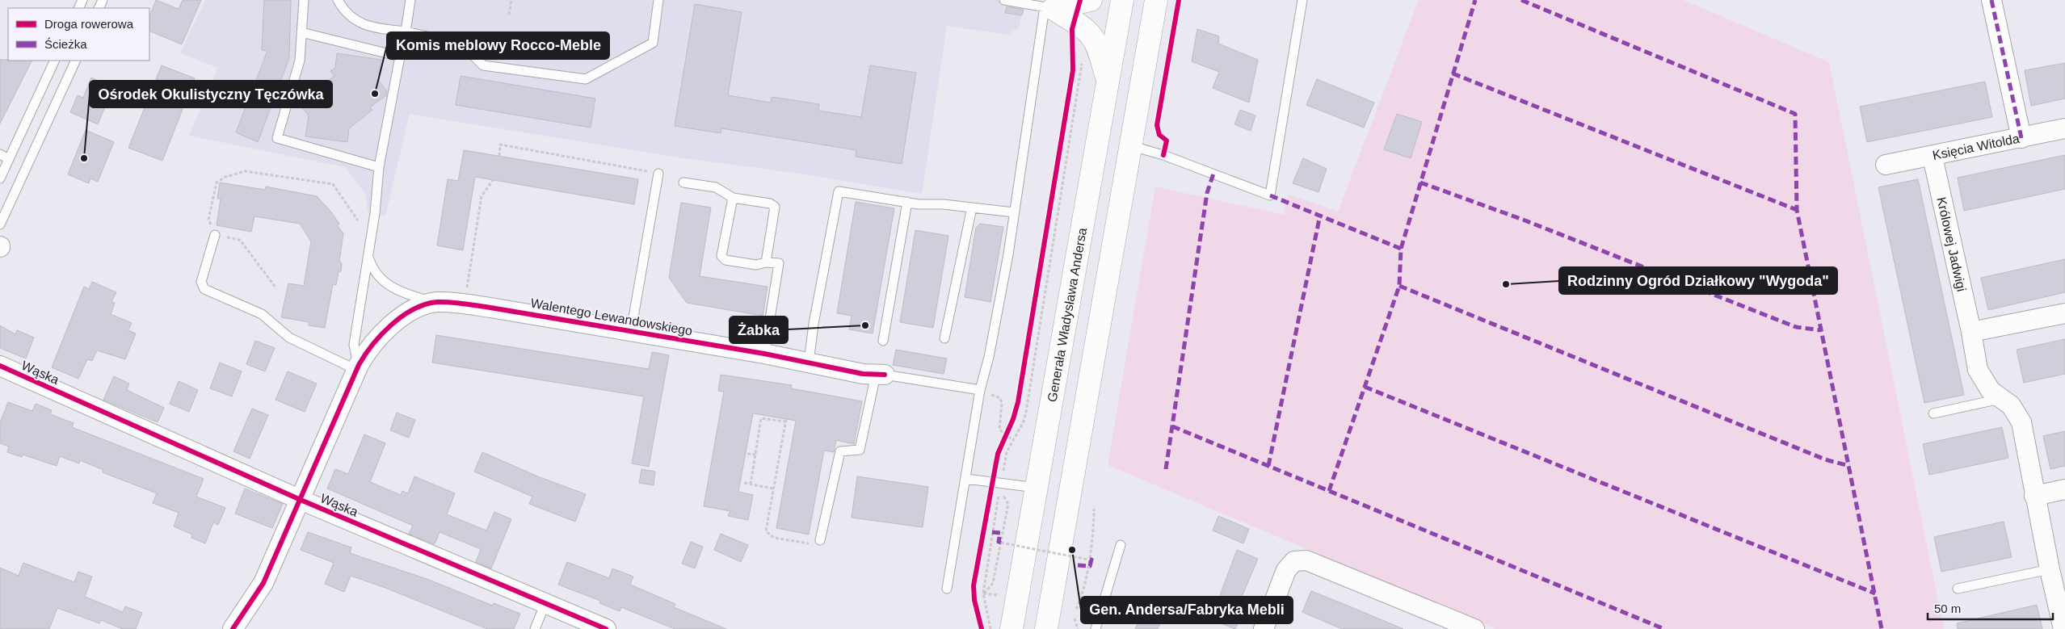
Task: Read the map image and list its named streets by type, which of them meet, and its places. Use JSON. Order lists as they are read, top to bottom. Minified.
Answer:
{"streets":{"highway":["Generała Władysława Andersa"],"street":["Księcia Witolda","Królowej Jadwigi","Walentego Lewandowskiego","Wąska"]},"crossings":[["Księcia Witolda","Królowej Jadwigi"],["Walentego Lewandowskiego","Wąska"]],"places":["Komis meblowy Rocco-Meble","Ośrodek Okulistyczny Tęczówka","Rodzinny Ogród Działkowy \"Wygoda\"","Żabka","Gen. Andersa/Fabryka Mebli"],"legend":["Droga rowerowa","Ścieżka"],"scale_bar":"50 m"}
